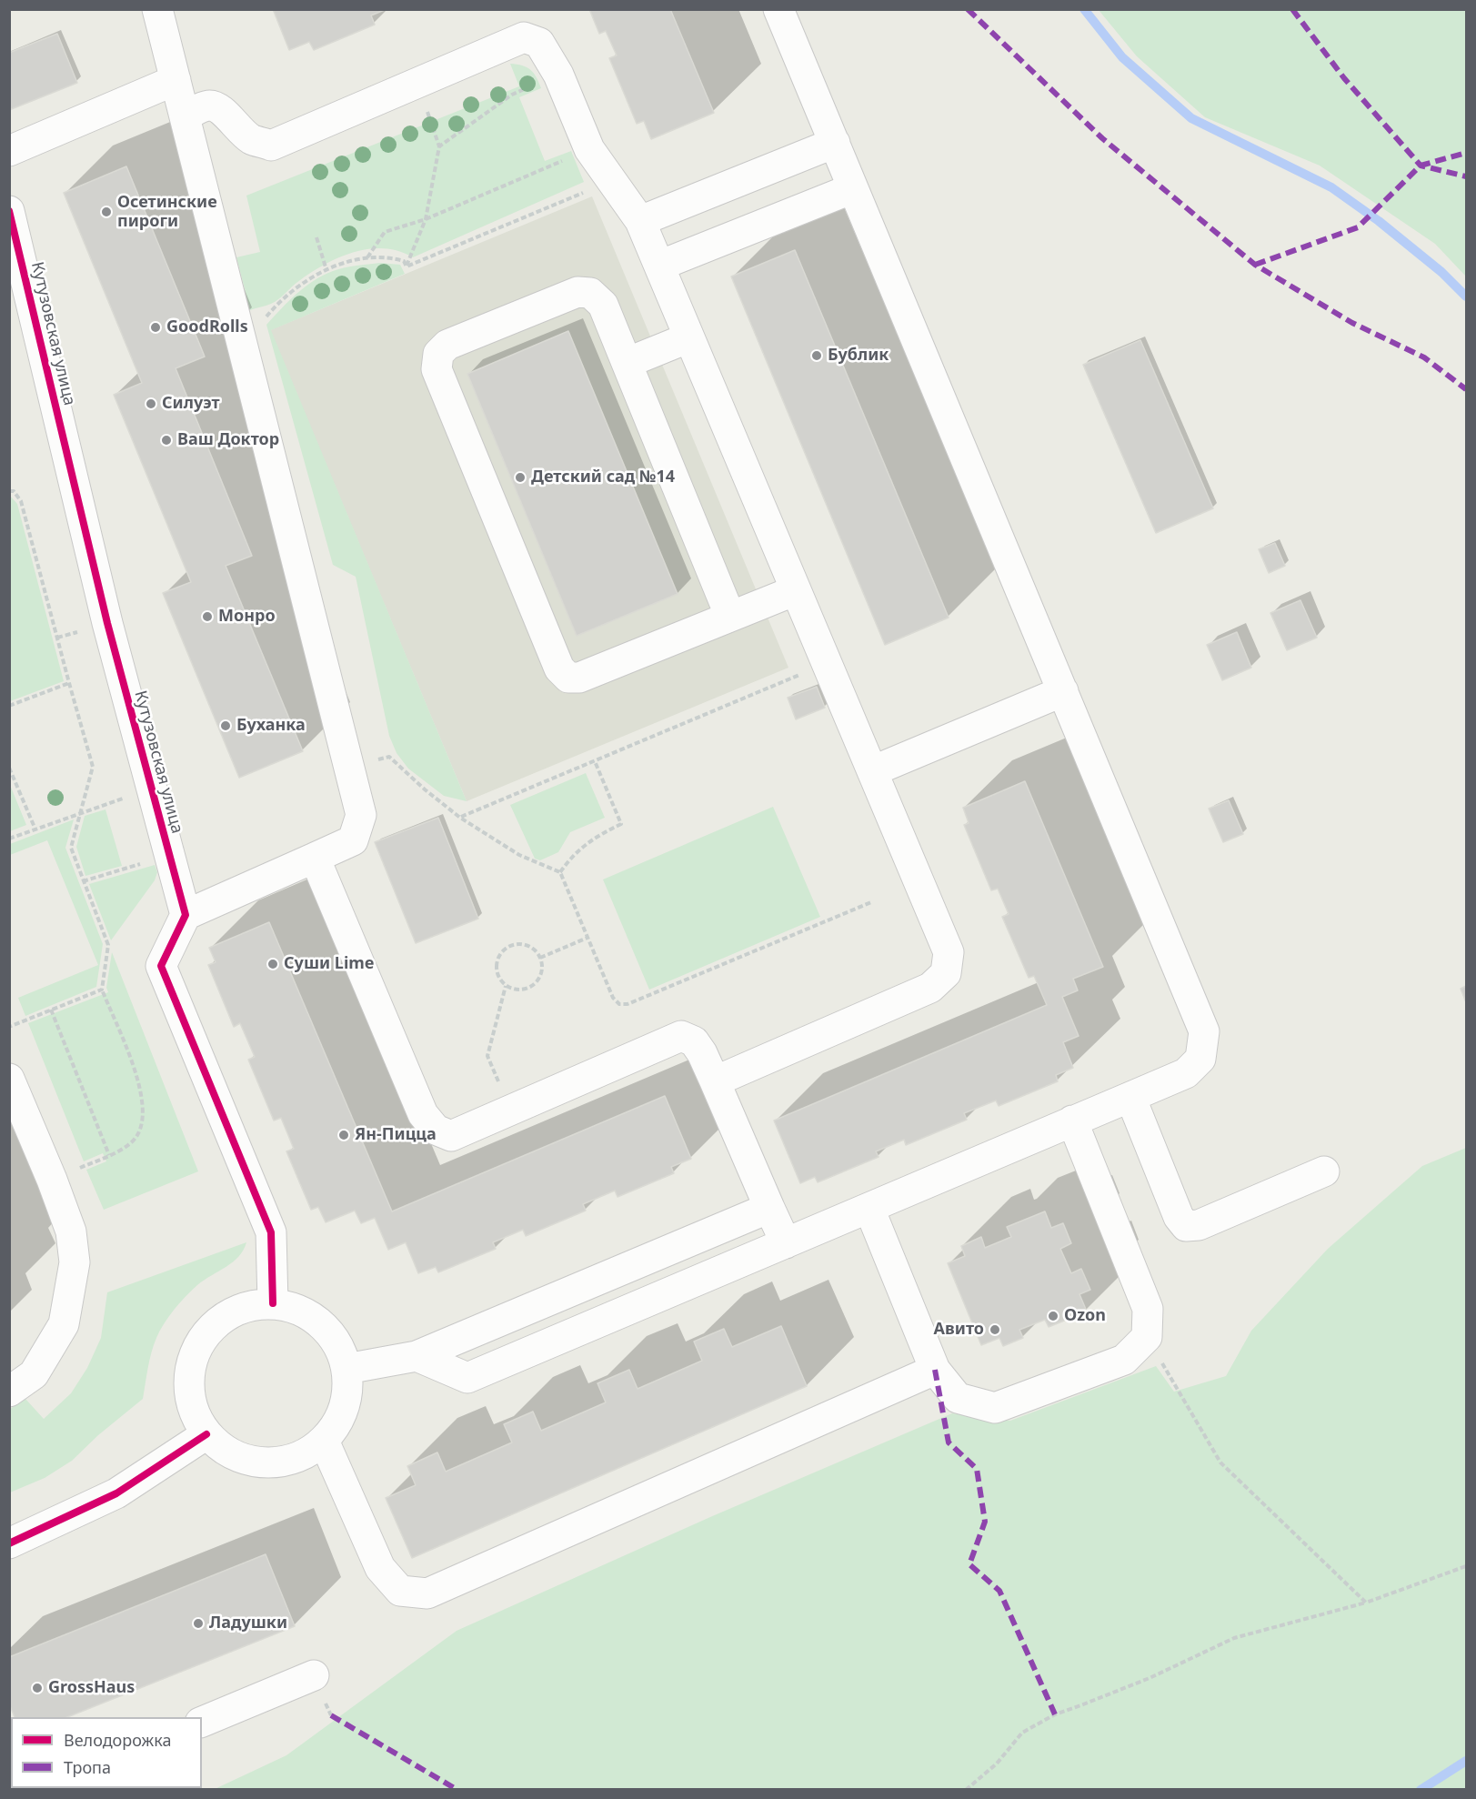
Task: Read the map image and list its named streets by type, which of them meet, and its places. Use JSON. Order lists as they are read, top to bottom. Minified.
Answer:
{"streets":{"street":["Кутузовская улица"]},"places":["Осетинские пироги","GoodRolls","Бублик","Силуэт","Ваш Доктор","Детский сад №14","Монро","Буханка","Суши Lime","Ян-Пицца","Ozon","Авито","Ладушки","GrossHaus"],"legend":["Велодорожка","Тропа"]}
